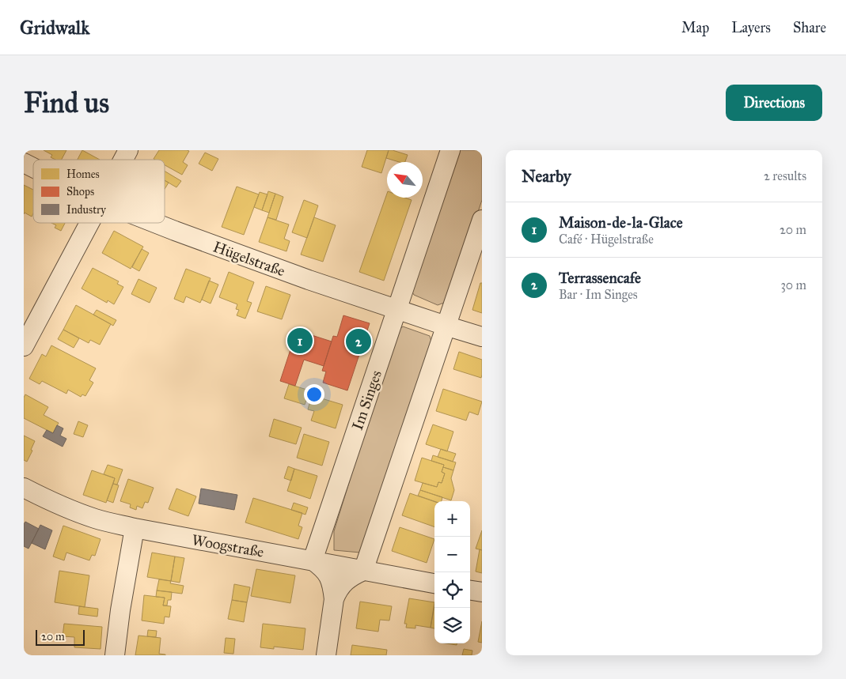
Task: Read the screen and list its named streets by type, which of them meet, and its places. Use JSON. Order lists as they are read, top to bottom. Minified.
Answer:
{"streets":{"street":["Hügelstraße","Im Singes","Woogstraße"]},"crossings":[["Hügelstraße","Im Singes"],["Im Singes","Woogstraße"]],"legend":["Homes","Shops","Industry"],"scale_bar":"20 m","north":"top left","page":{"header":"Gridwalk","nav":["Map","Layers","Share"],"buttons":"Directions","title":"Find us","heading":["Nearby","2 results"],"list":[{"mark":"1","name":"Maison-de-la-Glace","note":"Café · Hügelstraße","value":"20 m"},{"mark":"2","name":"Terrassencafe","note":"Bar · Im Singes","value":"30 m"}],"pins":["1","2"],"map_buttons":["+","−"],"scale":"20 m"}}
